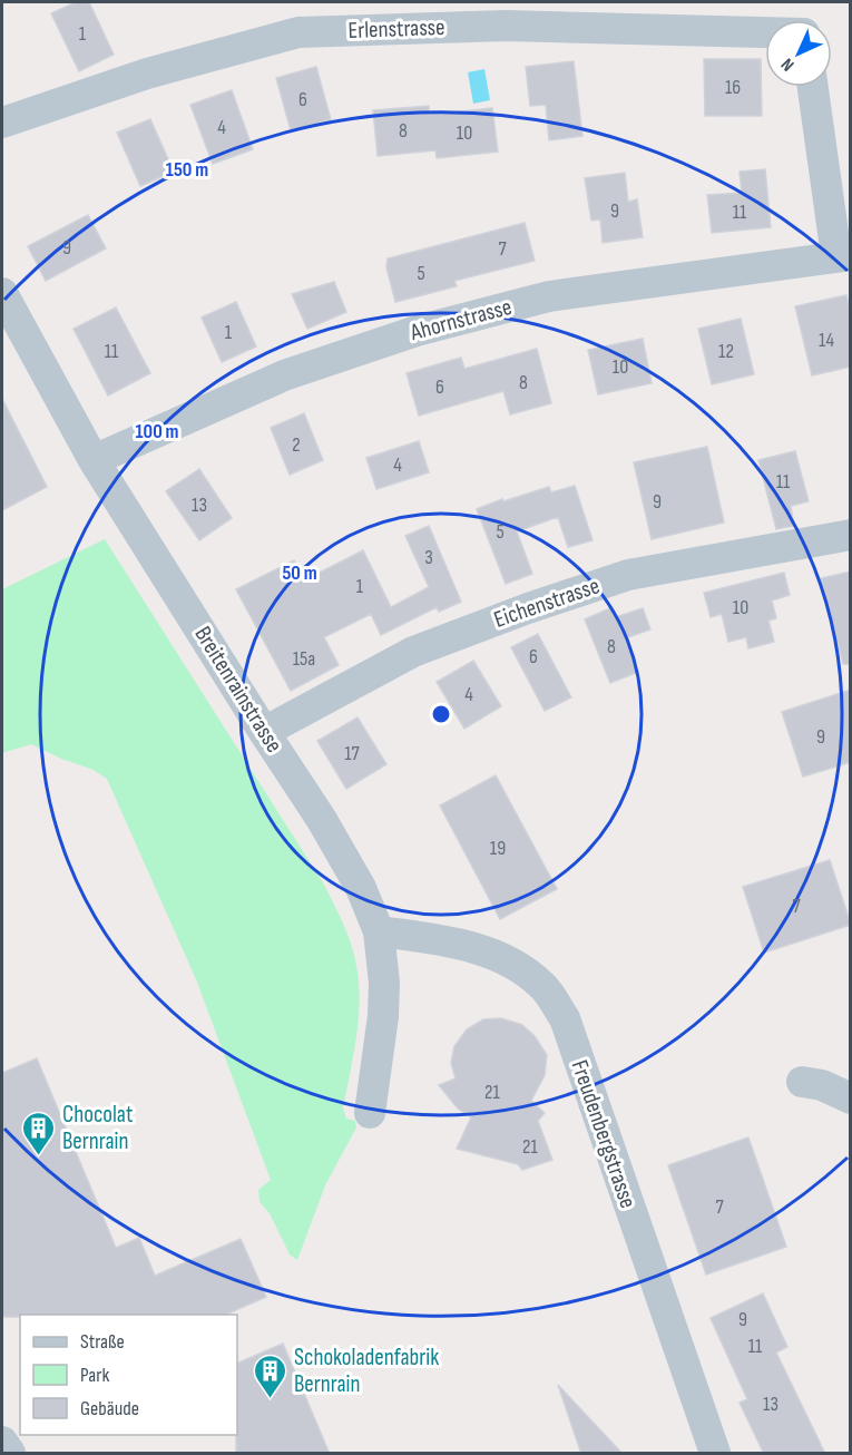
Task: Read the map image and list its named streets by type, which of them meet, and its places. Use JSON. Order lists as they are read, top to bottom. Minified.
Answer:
{"streets":{"street":["Erlenstrasse","Ahornstrasse","Eichenstrasse","Breitenrainstrasse","Freudenbergstrasse"]},"crossings":[["Ahornstrasse","Breitenrainstrasse"],["Eichenstrasse","Breitenrainstrasse"],["Breitenrainstrasse","Freudenbergstrasse"]],"places":{"building":["Chocolat Bernrain","Schokoladenfabrik Bernrain"]},"house_numbers":["1","16","6","4","8","10","9","11","9","7","5","1","14","11","12","10","8","6","2","4","11","9","13","5","3","1","10","8","6","15a","4","9","17","19","7","21","21","7","9","11","13"],"legend":["Straße","Park","Gebäude"],"north":"bottom left","rings":["150 m","100 m","50 m"]}
